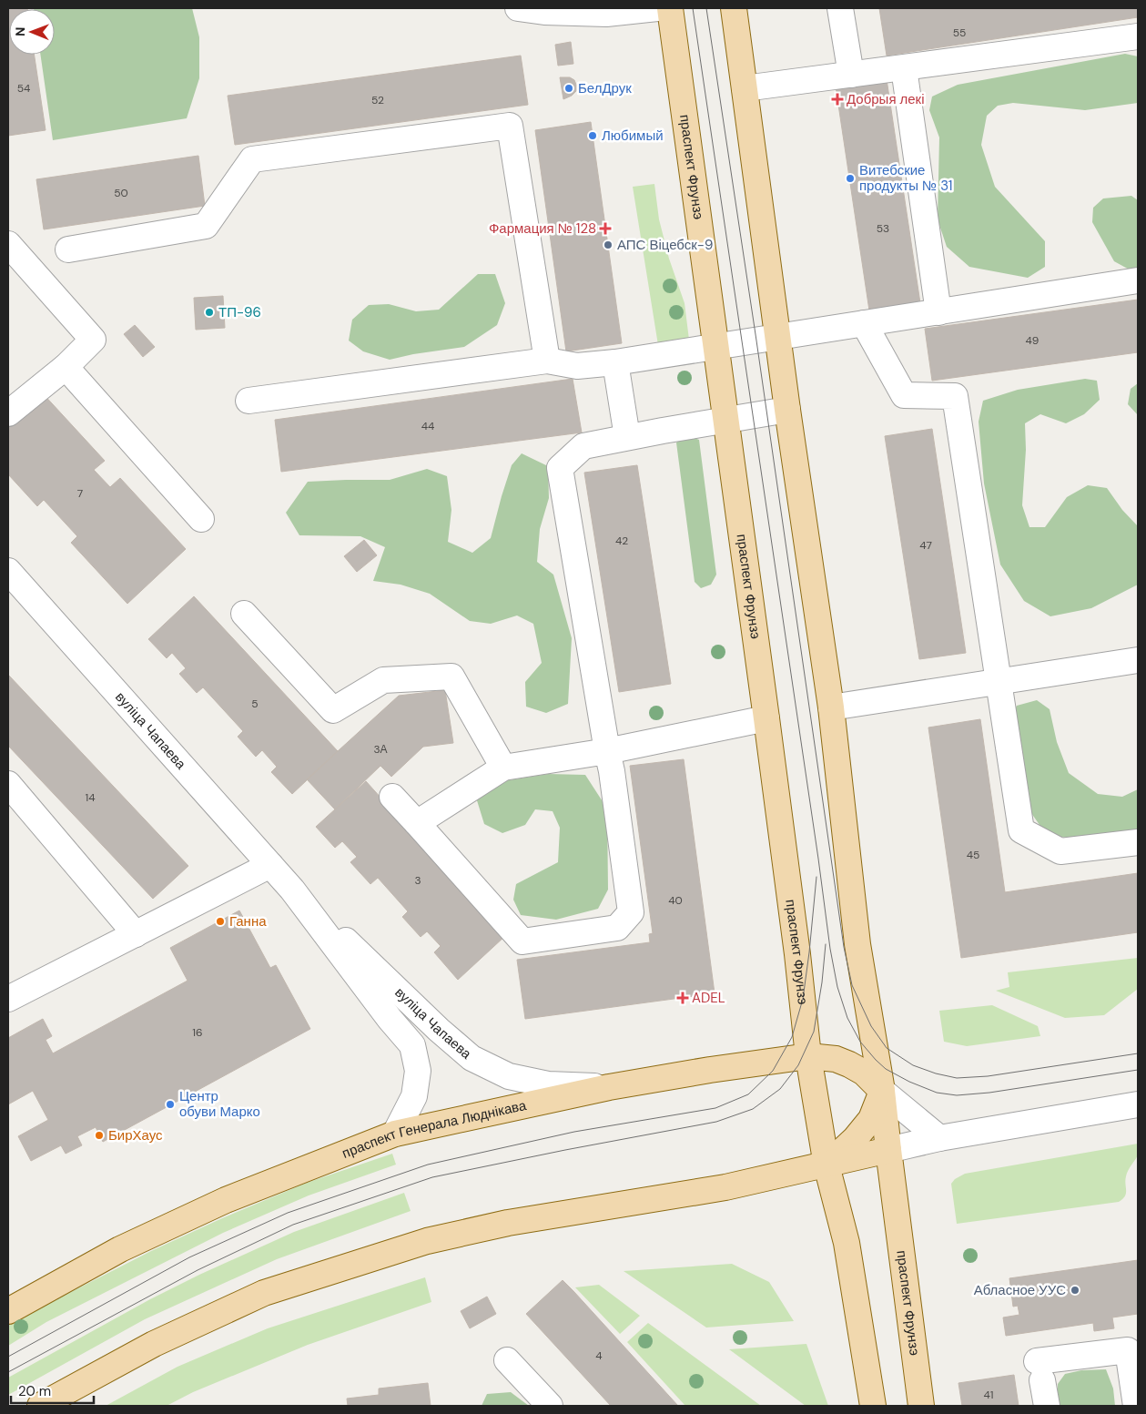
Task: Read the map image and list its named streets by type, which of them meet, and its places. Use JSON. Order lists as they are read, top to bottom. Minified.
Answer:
{"streets":{"main road":["праспект Фрунзэ","праспект Генерала Люднікава"],"street":["вуліца Чапаева"]},"crossings":[["праспект Фрунзэ","праспект Генерала Люднікава"],["вуліца Чапаева","праспект Генерала Люднікава"]],"places":{"other":["БелДрук","Любимый","Витебские продукты № 31","АПС Віцебск-9","ТП-96","Ганна","Центр обуви Марко","БирХаус","Абласное УУС"],"health":["Добрыя лекі","Фармация № 128","ADEL"]},"house_numbers":["55","54","52","50","53","49","44","7","42","47","5","3А","14","45","3","40","16","4","41"],"scale_bar":"20 m","north":"left"}
